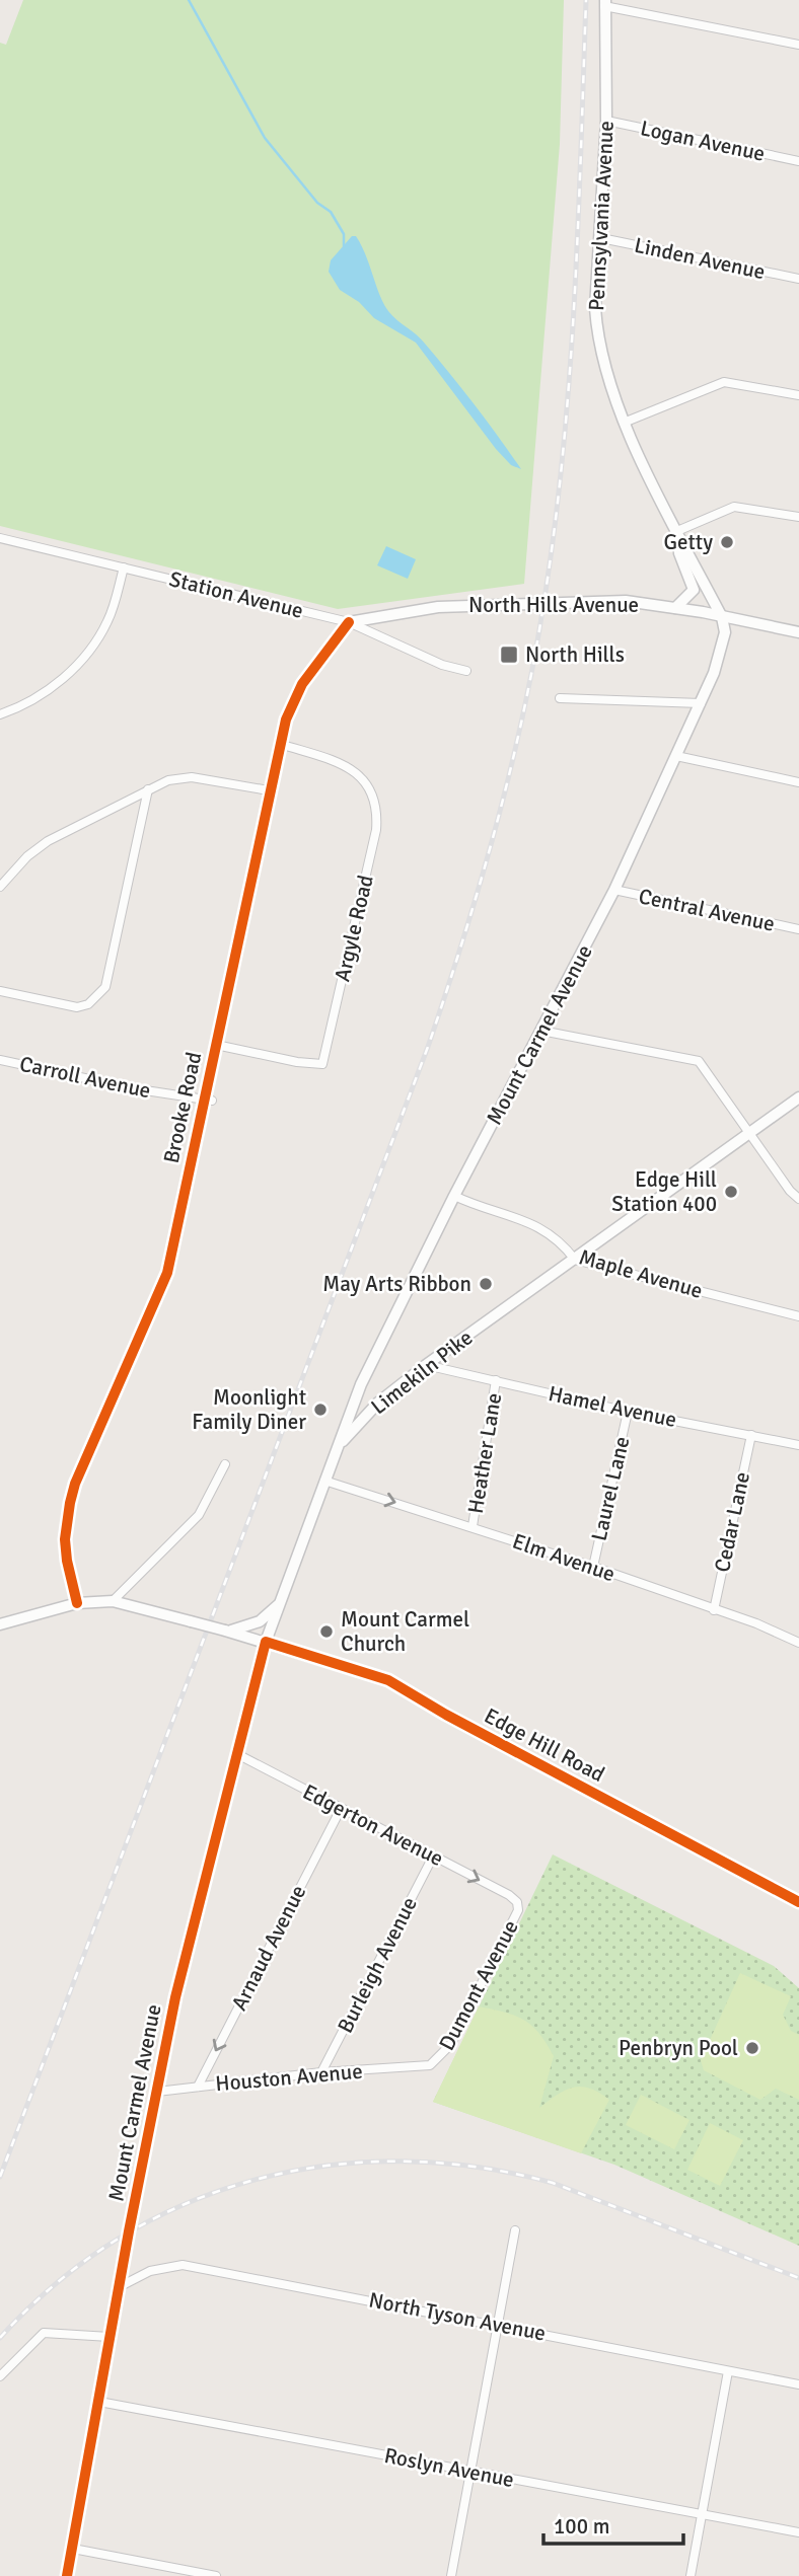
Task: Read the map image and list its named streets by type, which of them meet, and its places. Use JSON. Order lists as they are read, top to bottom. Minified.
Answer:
{"streets":{"main road":["Pennsylvania Avenue","North Hills Avenue","Mount Carmel Avenue","Limekiln Pike","Edge Hill Road"],"street":["Logan Avenue","Linden Avenue","Station Avenue","Central Avenue","Argyle Road","Carroll Avenue","Brooke Road","Maple Avenue","Hamel Avenue","Heather Lane","Laurel Lane","Cedar Lane","Elm Avenue","Edgerton Avenue","Arnaud Avenue","Burleigh Avenue","Dumont Avenue","Houston Avenue","North Tyson Avenue","Roslyn Avenue"]},"crossings":[["Logan Avenue","Pennsylvania Avenue"],["Pennsylvania Avenue","Linden Avenue"],["Pennsylvania Avenue","North Hills Avenue"],["Pennsylvania Avenue","Mount Carmel Avenue"],["Station Avenue","North Hills Avenue"],["Station Avenue","Brooke Road"],["North Hills Avenue","Mount Carmel Avenue"],["North Hills Avenue","Brooke Road"],["Central Avenue","Mount Carmel Avenue"],["Argyle Road","Brooke Road"],["Mount Carmel Avenue","Maple Avenue"],["Mount Carmel Avenue","Limekiln Pike"],["Mount Carmel Avenue","Edge Hill Road"],["Mount Carmel Avenue","Edgerton Avenue"],["Mount Carmel Avenue","Houston Avenue"],["Mount Carmel Avenue","North Tyson Avenue"],["Mount Carmel Avenue","Roslyn Avenue"],["Carroll Avenue","Brooke Road"],["Maple Avenue","Limekiln Pike"],["Limekiln Pike","Hamel Avenue"],["Limekiln Pike","Elm Avenue"],["Limekiln Pike","Edge Hill Road"],["Hamel Avenue","Heather Lane"],["Hamel Avenue","Laurel Lane"],["Hamel Avenue","Cedar Lane"],["Heather Lane","Elm Avenue"],["Laurel Lane","Elm Avenue"],["Cedar Lane","Elm Avenue"],["Edgerton Avenue","Arnaud Avenue"],["Edgerton Avenue","Burleigh Avenue"],["Edgerton Avenue","Dumont Avenue"],["Arnaud Avenue","Houston Avenue"],["Burleigh Avenue","Houston Avenue"],["Dumont Avenue","Houston Avenue"]],"one_way":["Arnaud Avenue"],"places":{"other":["Getty","Edge Hill Station 400","May Arts Ribbon","Moonlight Family Diner","Mount Carmel Church","Penbryn Pool"],"transit":["North Hills"]},"scale_bar":"100 m"}
